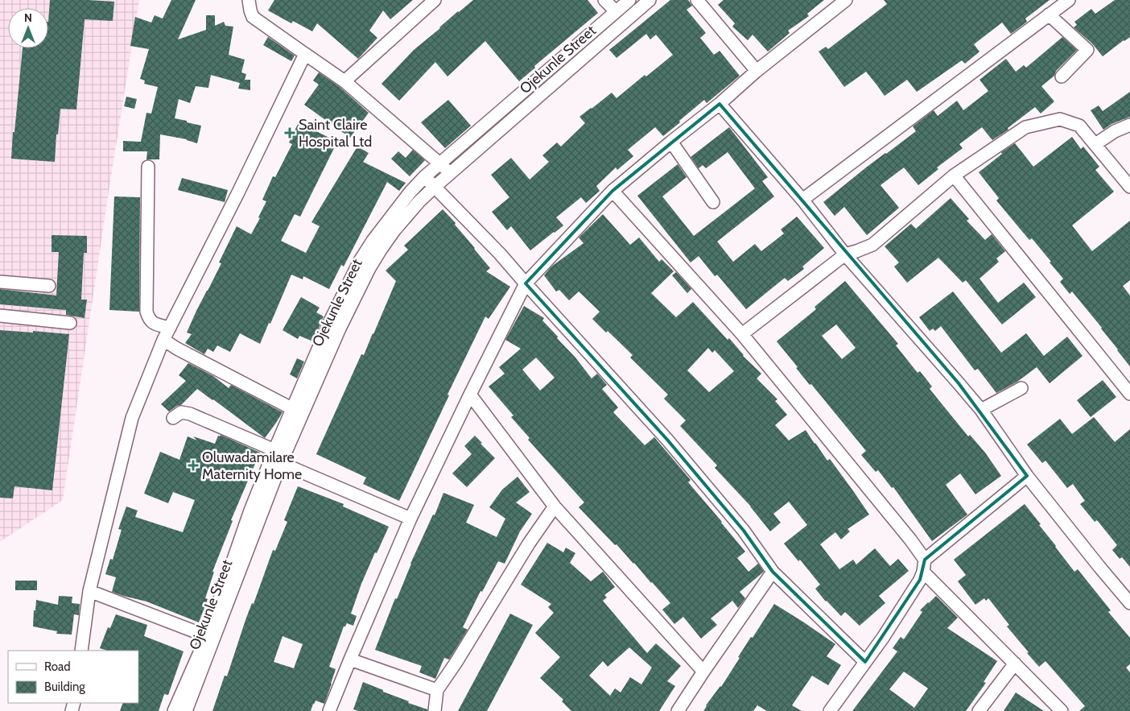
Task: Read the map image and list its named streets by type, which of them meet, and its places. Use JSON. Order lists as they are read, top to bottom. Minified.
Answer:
{"streets":{"street":["Ojekunle Street"]},"places":{"health":["Saint Claire Hospital Ltd","Oluwadamilare Maternity Home"]},"legend":["Road","Building"],"north":"top"}
